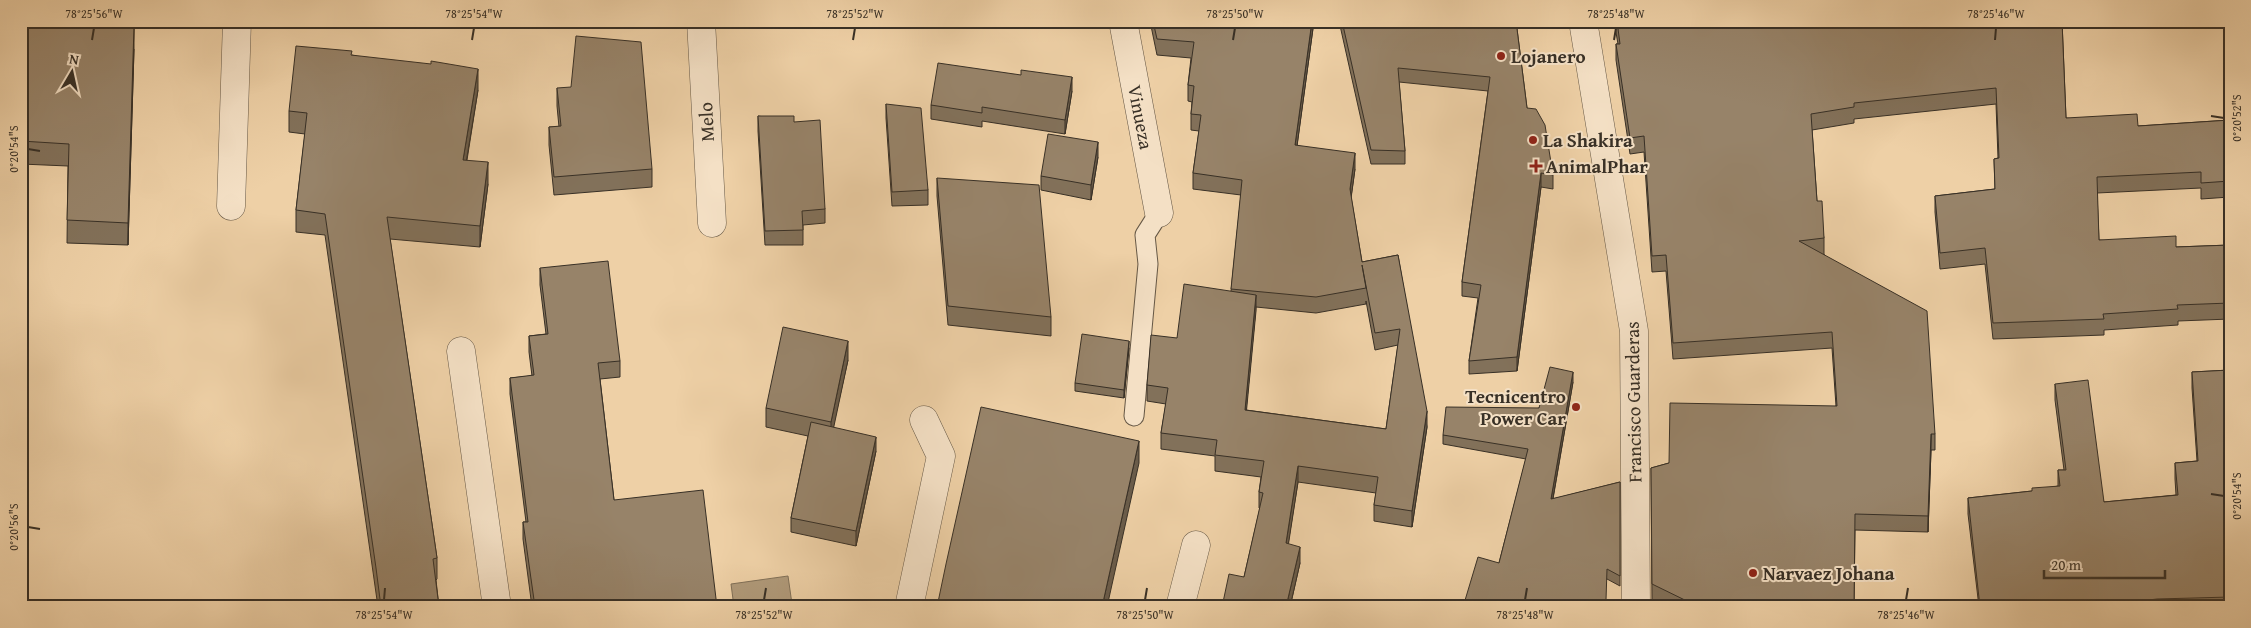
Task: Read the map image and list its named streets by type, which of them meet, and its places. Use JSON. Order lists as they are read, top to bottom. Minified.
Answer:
{"streets":{"street":["Vinueza","Melo","Francisco Guarderas"]},"places":{"other":["Lojanero","La Shakira","Tecnicentro Power Car","Narvaez Johana"],"health":["AnimalPhar"]},"scale_bar":"20 m","north":"top","coordinates":["78°25'56\"W","78°25'54\"W","78°25'52\"W","78°25'50\"W","78°25'48\"W","78°25'46\"W","0°20'52\"S","0°20'54\"S","0°20'56\"S"]}
